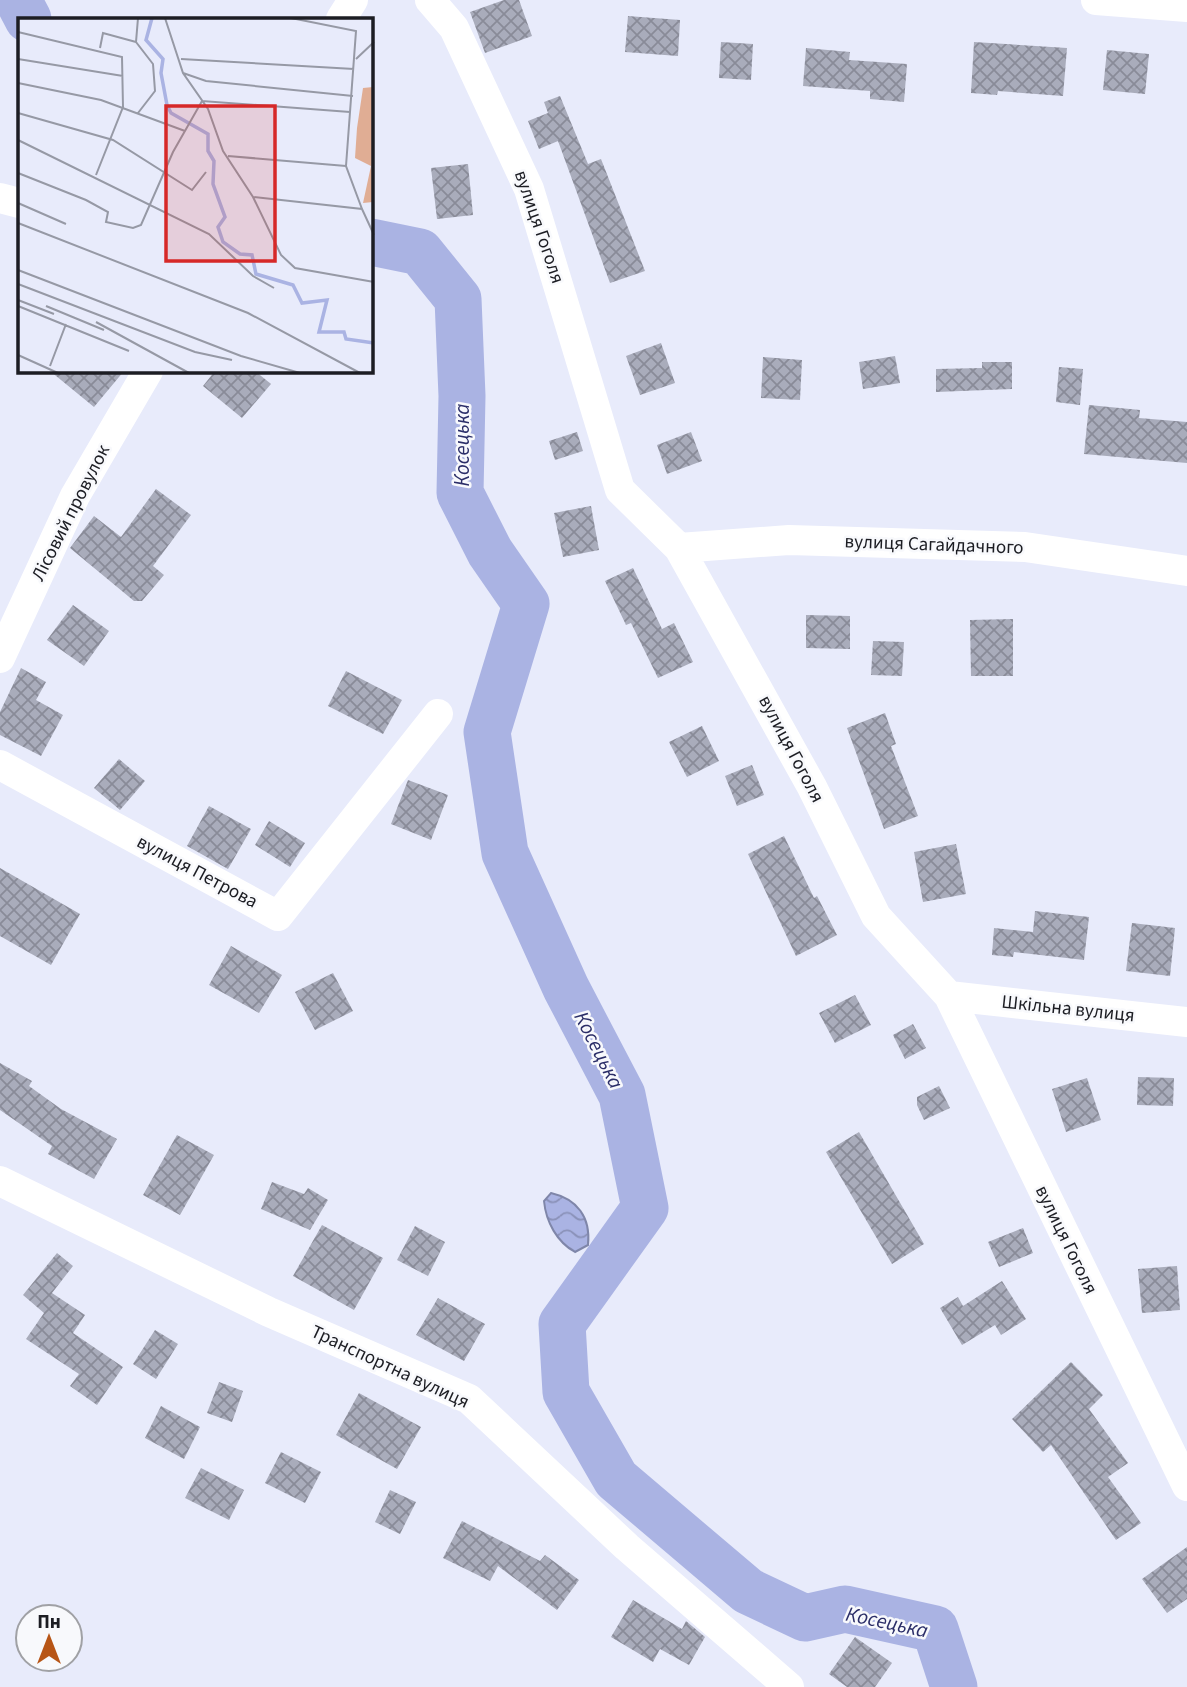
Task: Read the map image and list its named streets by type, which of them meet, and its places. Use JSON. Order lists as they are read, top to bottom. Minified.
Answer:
{"streets":{"street":["вулиця Гоголя","Лісовий провулок","вулиця Сагайдачного","вулиця Петрова","Шкільна вулиця","Транспортна вулиця"]},"crossings":[["вулиця Гоголя","вулиця Сагайдачного"],["вулиця Гоголя","Шкільна вулиця"]],"water":["Косецька"],"north":"top"}
